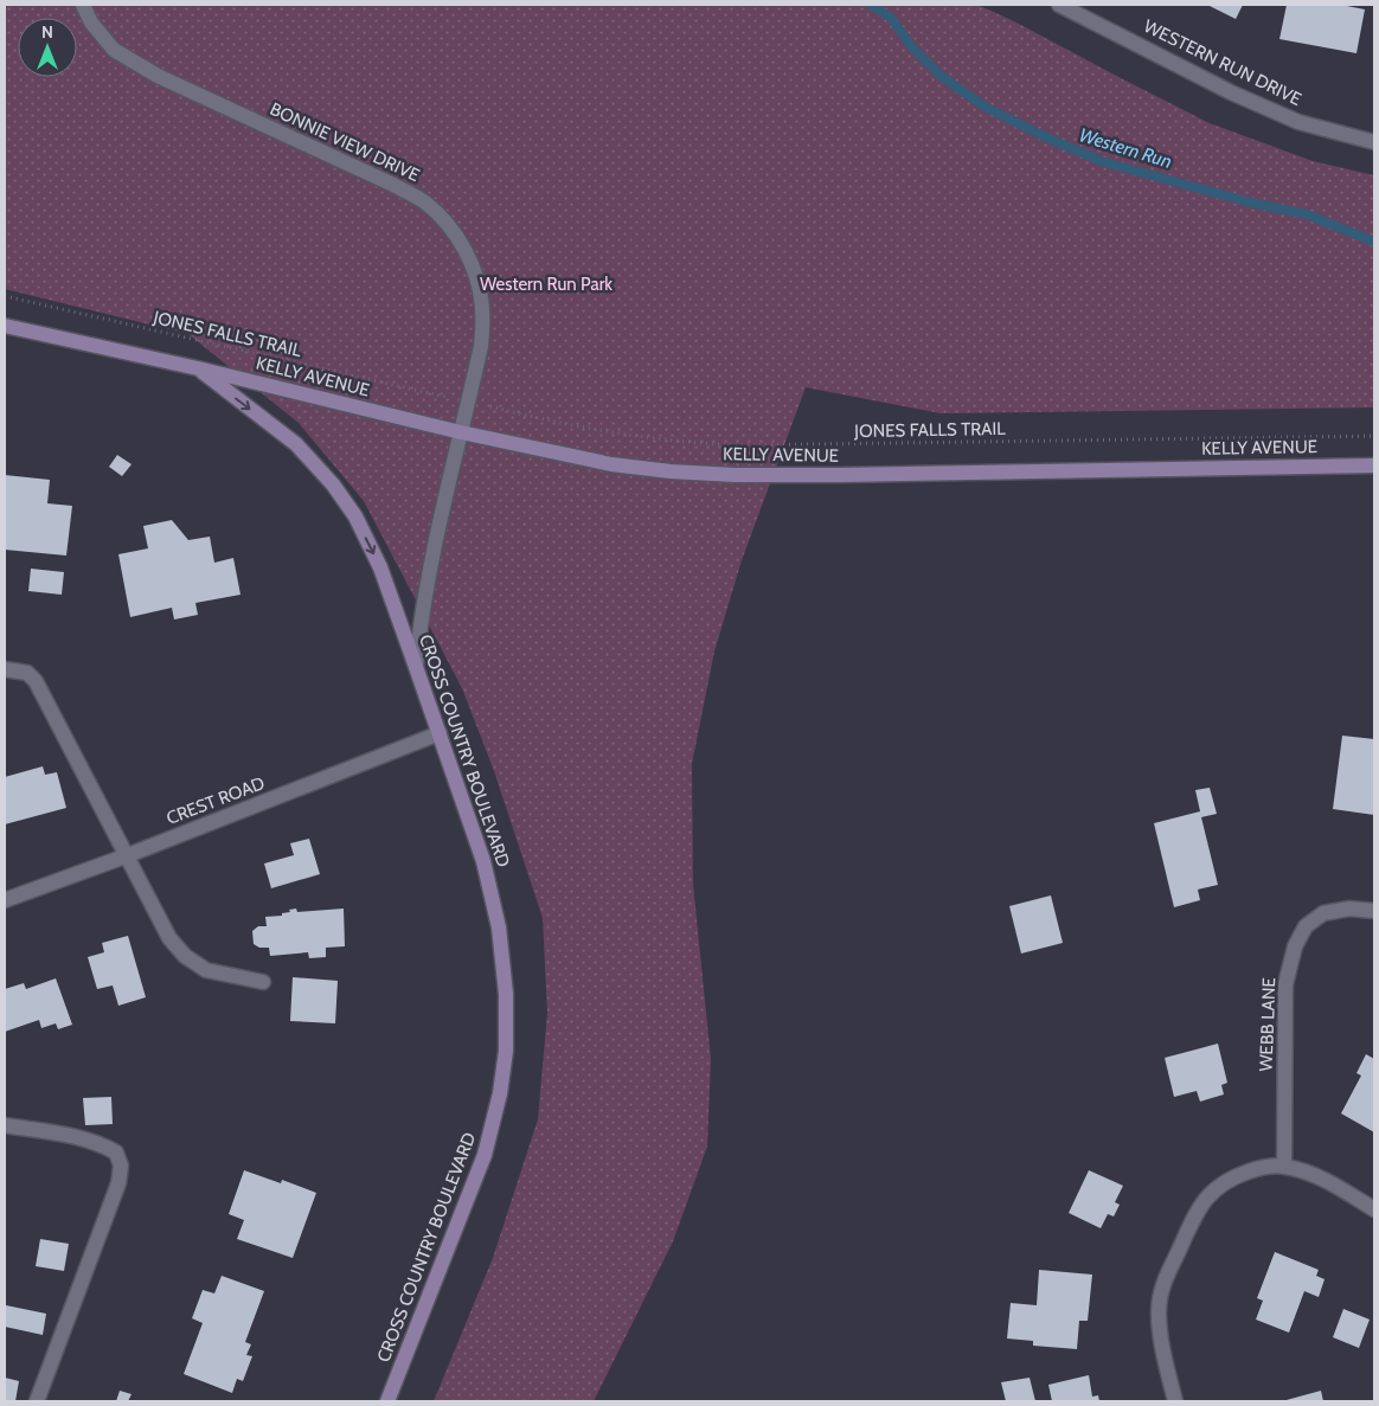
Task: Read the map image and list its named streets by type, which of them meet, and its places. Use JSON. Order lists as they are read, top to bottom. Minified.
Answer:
{"streets":{"main road":["KELLY AVENUE","CROSS COUNTRY BOULEVARD"],"street":["WESTERN RUN DRIVE","BONNIE VIEW DRIVE","CREST ROAD","WEBB LANE"],"path":["JONES FALLS TRAIL"]},"crossings":[["BONNIE VIEW DRIVE","KELLY AVENUE"],["BONNIE VIEW DRIVE","CROSS COUNTRY BOULEVARD"],["KELLY AVENUE","CROSS COUNTRY BOULEVARD"],["CROSS COUNTRY BOULEVARD","CREST ROAD"]],"water":["Western Run"],"parks":["Western Run Park"],"north":"top"}
